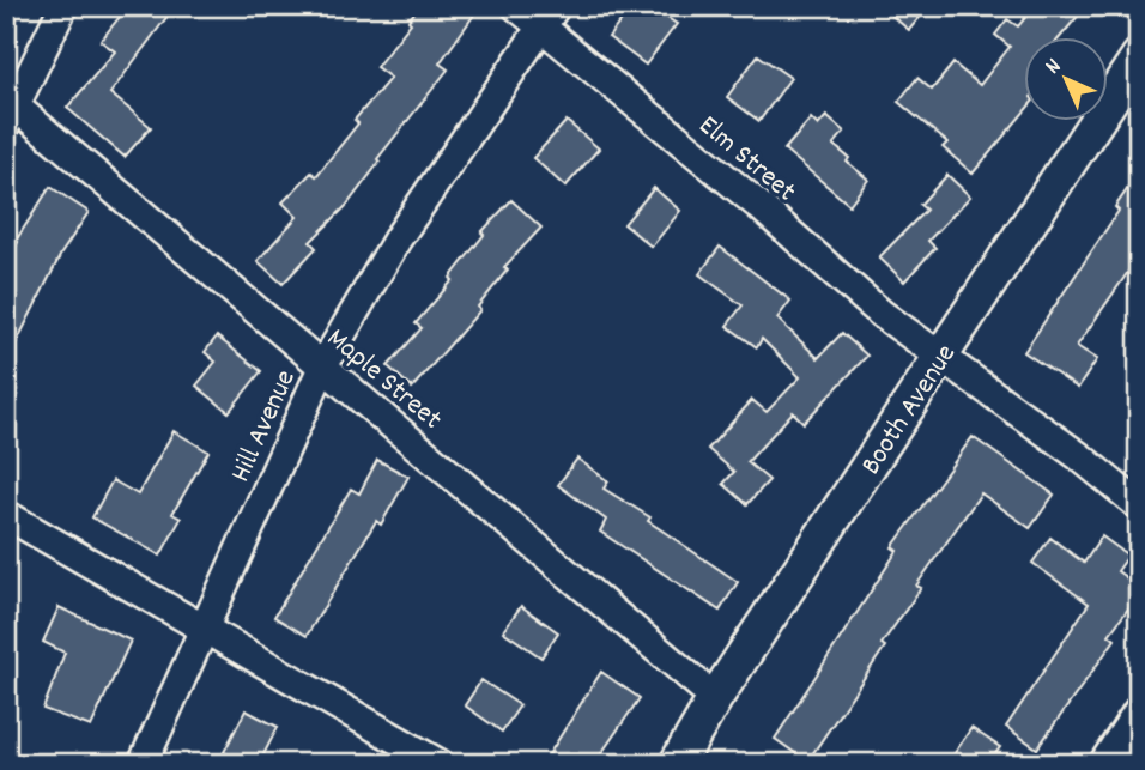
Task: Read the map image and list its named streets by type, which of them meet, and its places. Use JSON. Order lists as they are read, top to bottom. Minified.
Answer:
{"streets":{"street":["Elm Street","Maple Street","Booth Avenue","Hill Avenue"]},"crossings":[["Elm Street","Booth Avenue"],["Elm Street","Hill Avenue"],["Maple Street","Booth Avenue"],["Maple Street","Hill Avenue"]],"north":"top left"}
